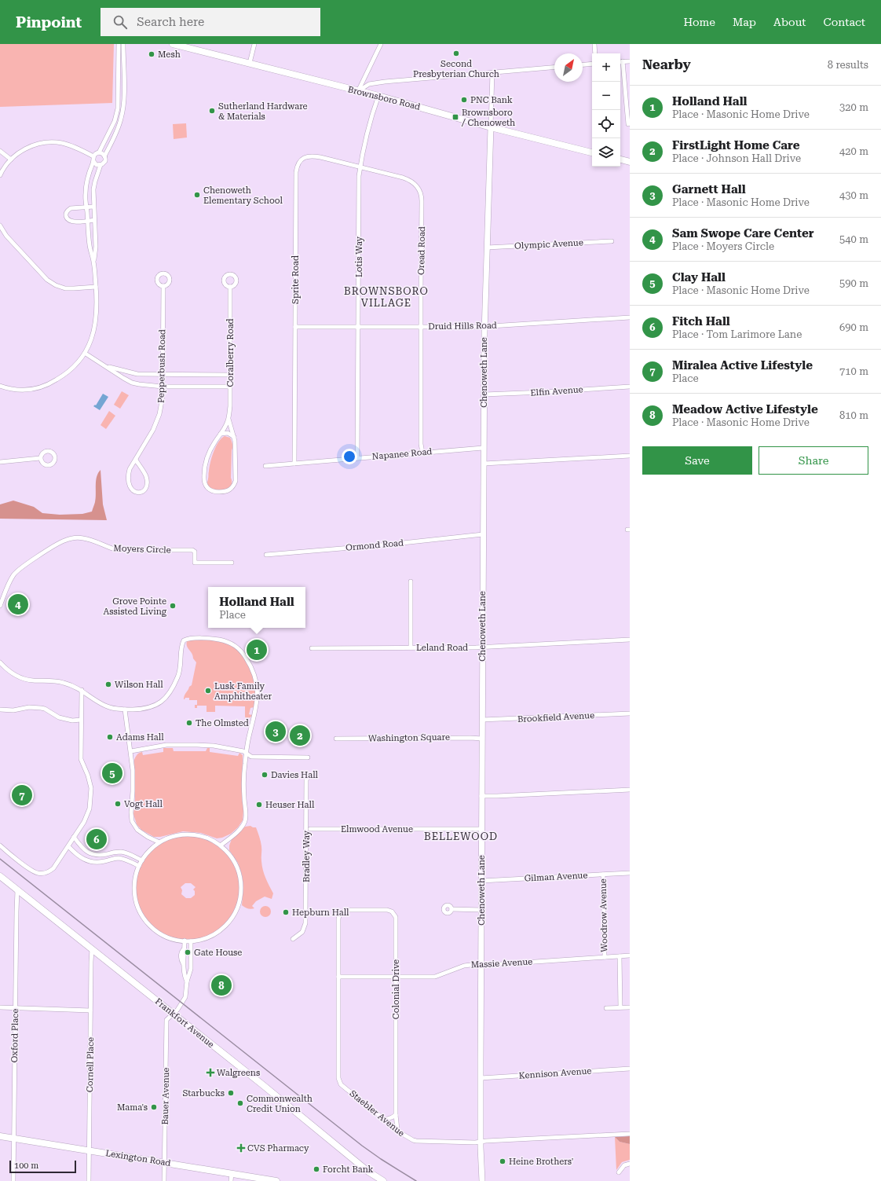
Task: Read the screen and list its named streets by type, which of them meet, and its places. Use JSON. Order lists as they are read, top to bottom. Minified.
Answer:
{"streets":{"main road":["Brownsboro Road","Chenoweth Lane","Frankfort Avenue","Lexington Road"],"street":["Olympic Avenue","Oread Road","Lotis Way","Sprite Road","Druid Hills Road","Coralberry Road","Pepperbush Road","Elfin Avenue","Napanee Road","Ormond Road","Moyers Circle","Leland Road","Brookfield Avenue","Washington Square","Elmwood Avenue","Bradley Way","Gilman Avenue","Woodrow Avenue","Massie Avenue","Colonial Drive","Oxford Place","Cornell Place","Kennison Avenue","Bauer Avenue","Staebler Avenue"]},"crossings":[["Brownsboro Road","Lotis Way"],["Brownsboro Road","Chenoweth Lane"],["Olympic Avenue","Chenoweth Lane"],["Oread Road","Lotis Way"],["Oread Road","Sprite Road"],["Oread Road","Druid Hills Road"],["Oread Road","Napanee Road"],["Lotis Way","Sprite Road"],["Lotis Way","Druid Hills Road"],["Lotis Way","Napanee Road"],["Sprite Road","Druid Hills Road"],["Sprite Road","Napanee Road"],["Druid Hills Road","Chenoweth Lane"],["Chenoweth Lane","Elfin Avenue"],["Chenoweth Lane","Napanee Road"],["Chenoweth Lane","Ormond Road"],["Chenoweth Lane","Leland Road"],["Chenoweth Lane","Brookfield Avenue"],["Chenoweth Lane","Washington Square"],["Chenoweth Lane","Elmwood Avenue"],["Chenoweth Lane","Gilman Avenue"],["Chenoweth Lane","Massie Avenue"],["Chenoweth Lane","Kennison Avenue"],["Chenoweth Lane","Staebler Avenue"],["Gilman Avenue","Woodrow Avenue"],["Woodrow Avenue","Massie Avenue"],["Massie Avenue","Colonial Drive"],["Massie Avenue","Staebler Avenue"],["Colonial Drive","Staebler Avenue"],["Frankfort Avenue","Oxford Place"],["Frankfort Avenue","Cornell Place"],["Frankfort Avenue","Bauer Avenue"],["Oxford Place","Lexington Road"],["Cornell Place","Lexington Road"],["Bauer Avenue","Lexington Road"]],"districts":["BROWNSBORO VILLAGE","BELLEWOOD"],"places":{"other":["Second Presbyterian Church","Mesh","PNC Bank","Sutherland Hardware & Materials","Chenoweth Elementary School","Grove Pointe Assisted Living","Wilson Hall","Lusk Family Amphitheater","The Olmsted","Adams Hall","Davies Hall","Vogt Hall","Heuser Hall","Hepburn Hall","Gate House","Starbucks","Commonwealth Credit Union","Mama's","Heine Brothers'","Forcht Bank"],"transit":["Brownsboro / Chenoweth"],"health":["Walgreens","CVS Pharmacy"]},"scale_bar":"100 m","north":"top right","page":{"header":"Pinpoint","search":"Search here","nav":["Home","Map","About","Contact"],"heading":["Nearby","8 results"],"map_buttons":["+","−"],"list":[{"mark":"1","name":"Holland Hall","note":"Place · Masonic Home Drive","value":"320 m"},{"mark":"2","name":"FirstLight Home Care","note":"Place · Johnson Hall Drive","value":"420 m"},{"mark":"3","name":"Garnett Hall","note":"Place · Masonic Home Drive","value":"430 m"},{"mark":"4","name":"Sam Swope Care Center","note":"Place · Moyers Circle","value":"540 m"},{"mark":"5","name":"Clay Hall","note":"Place · Masonic Home Drive","value":"590 m"},{"mark":"6","name":"Fitch Hall","note":"Place · Tom Larimore Lane","value":"690 m"},{"mark":"7","name":"Miralea Active Lifestyle","note":"Place","value":"710 m"},{"mark":"8","name":"Meadow Active Lifestyle","note":"Place · Masonic Home Drive","value":"810 m"}],"buttons":["Save","Share"],"popup":["Holland Hall","Place"],"pins":["4","1","3","2","5","7","6","8"],"scale":"100 m"}}
